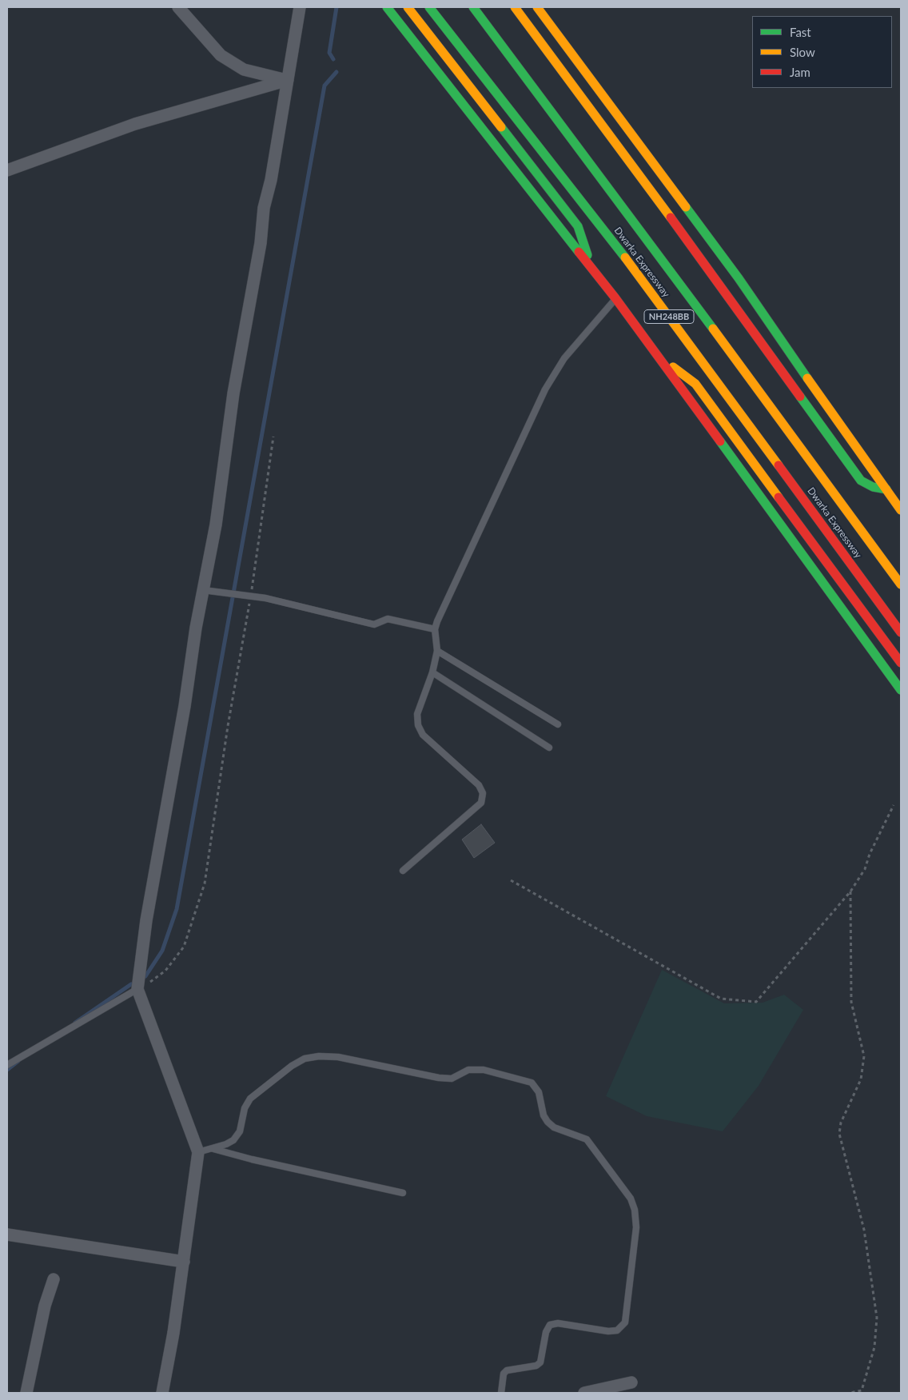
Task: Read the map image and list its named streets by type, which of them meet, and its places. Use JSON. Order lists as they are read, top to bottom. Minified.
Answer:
{"streets":{"main road":["Dwarka Expressway","NH248BB"]},"legend":["Fast","Slow","Jam"]}
